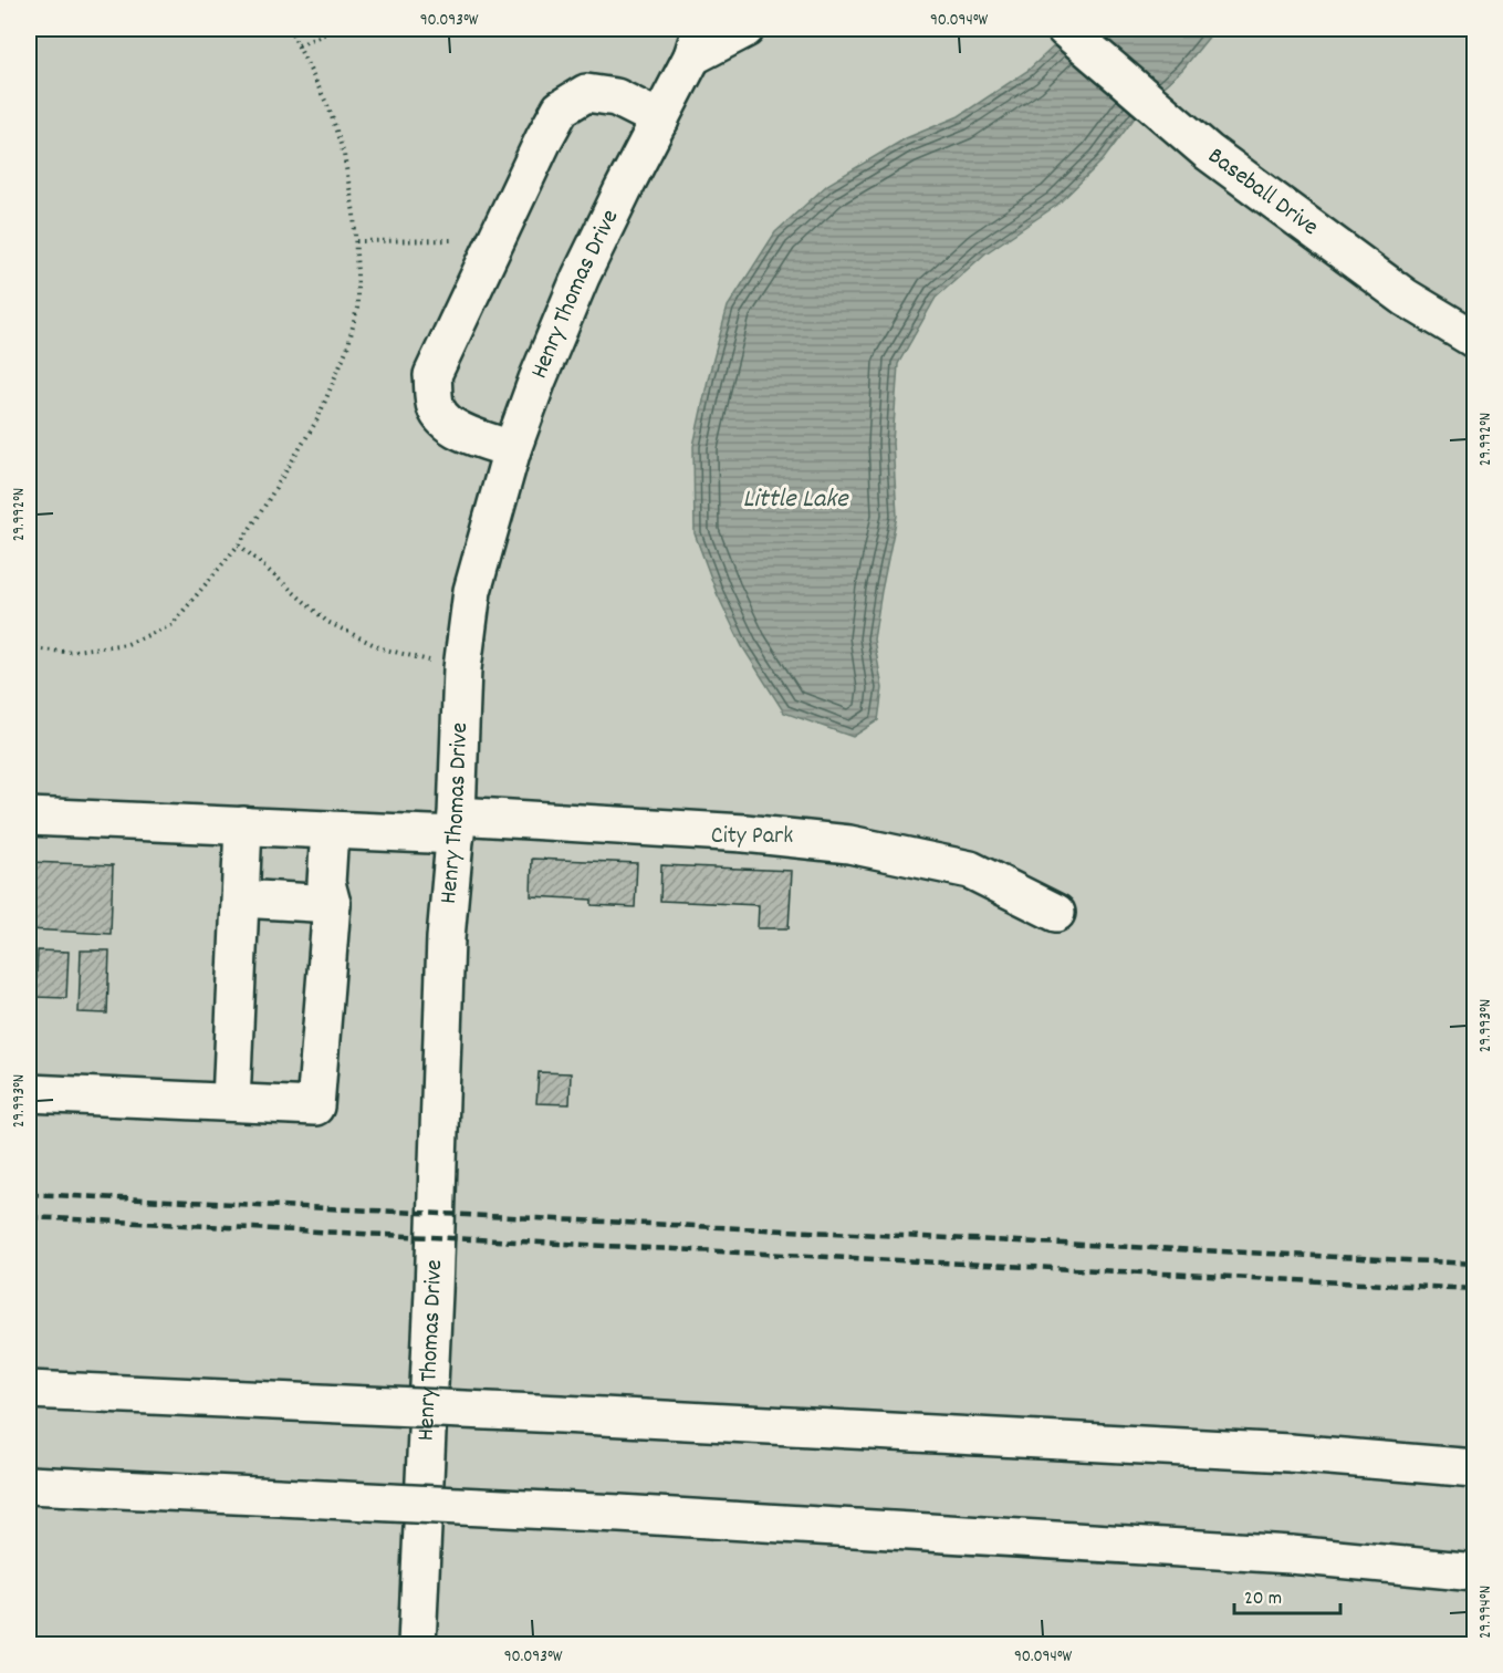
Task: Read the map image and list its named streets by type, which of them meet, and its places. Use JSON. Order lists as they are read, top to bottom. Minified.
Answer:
{"streets":{"main road":["Baseball Drive","Henry Thomas Drive"]},"water":["Little Lake"],"parks":["City Park"],"scale_bar":"20 m","coordinates":["90.093°W","90.094°W","29.992°N","29.993°N","29.994°N"]}
